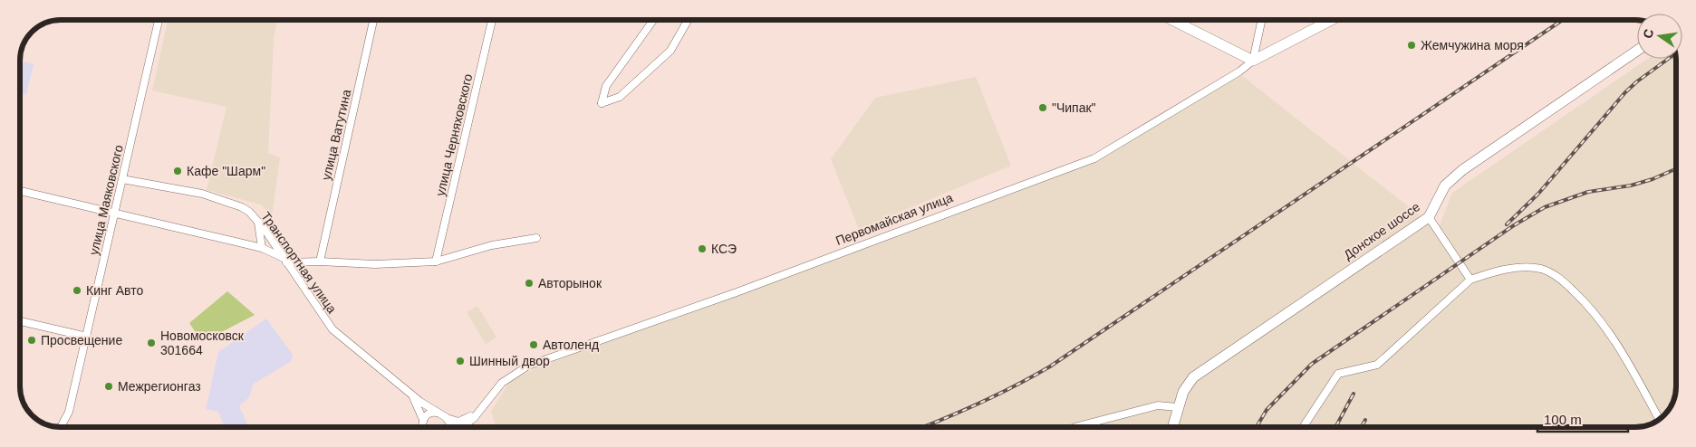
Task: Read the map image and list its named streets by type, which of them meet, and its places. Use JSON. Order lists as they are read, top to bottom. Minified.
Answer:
{"streets":{"main road":["Первомайская улица","Донское шоссе"],"street":["улица Ватутина","улица Черняховского","улица Маяковского","Транспортная улица"]},"crossings":[["улица Маяковского","Транспортная улица"]],"places":["Жемчужина моря","\"Чипак\"","Кафе \"Шарм\"","КСЭ","Авторынок","Кинг Авто","Просвещение","Новомосковск 301664","Автоленд","Шинный двор","Межрегионгаз"],"scale_bar":"100 m","north":"left"}
